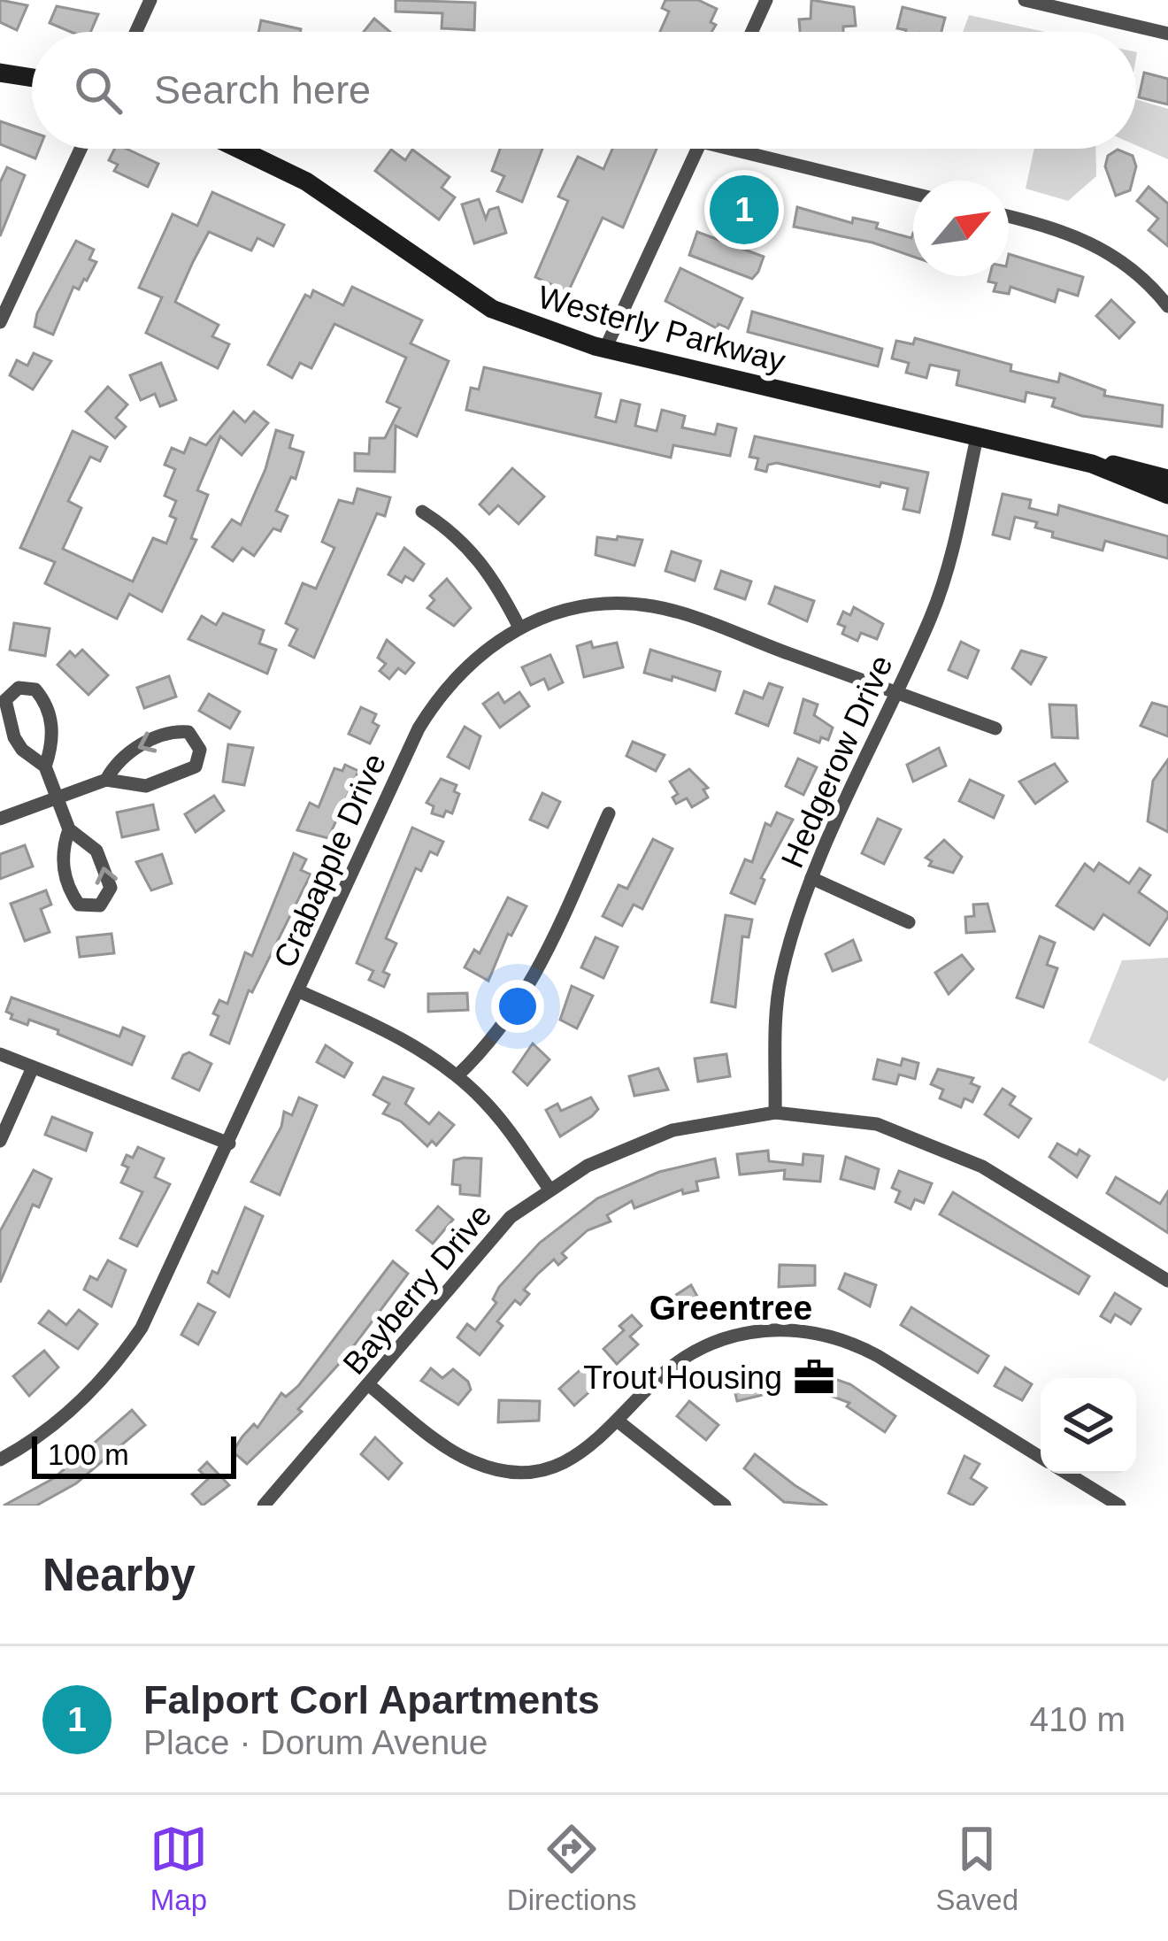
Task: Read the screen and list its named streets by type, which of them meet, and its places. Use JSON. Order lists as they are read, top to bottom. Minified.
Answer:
{"streets":{"main road":["Westerly Parkway"],"street":["Hedgerow Drive","Crabapple Drive","Bayberry Drive"]},"crossings":[["Westerly Parkway","Hedgerow Drive"],["Hedgerow Drive","Crabapple Drive"],["Hedgerow Drive","Bayberry Drive"]],"districts":["Greentree"],"places":{"office":["Trout Housing"]},"scale_bar":"100 m","north":"top right","page":{"search":"Search here","pins":"1","scale":"100 m","heading":"Nearby","list":[{"mark":"1","name":"Falport Corl Apartments","note":"Place · Dorum Avenue","value":"410 m"}],"nav":["Map","Directions","Saved"]}}
